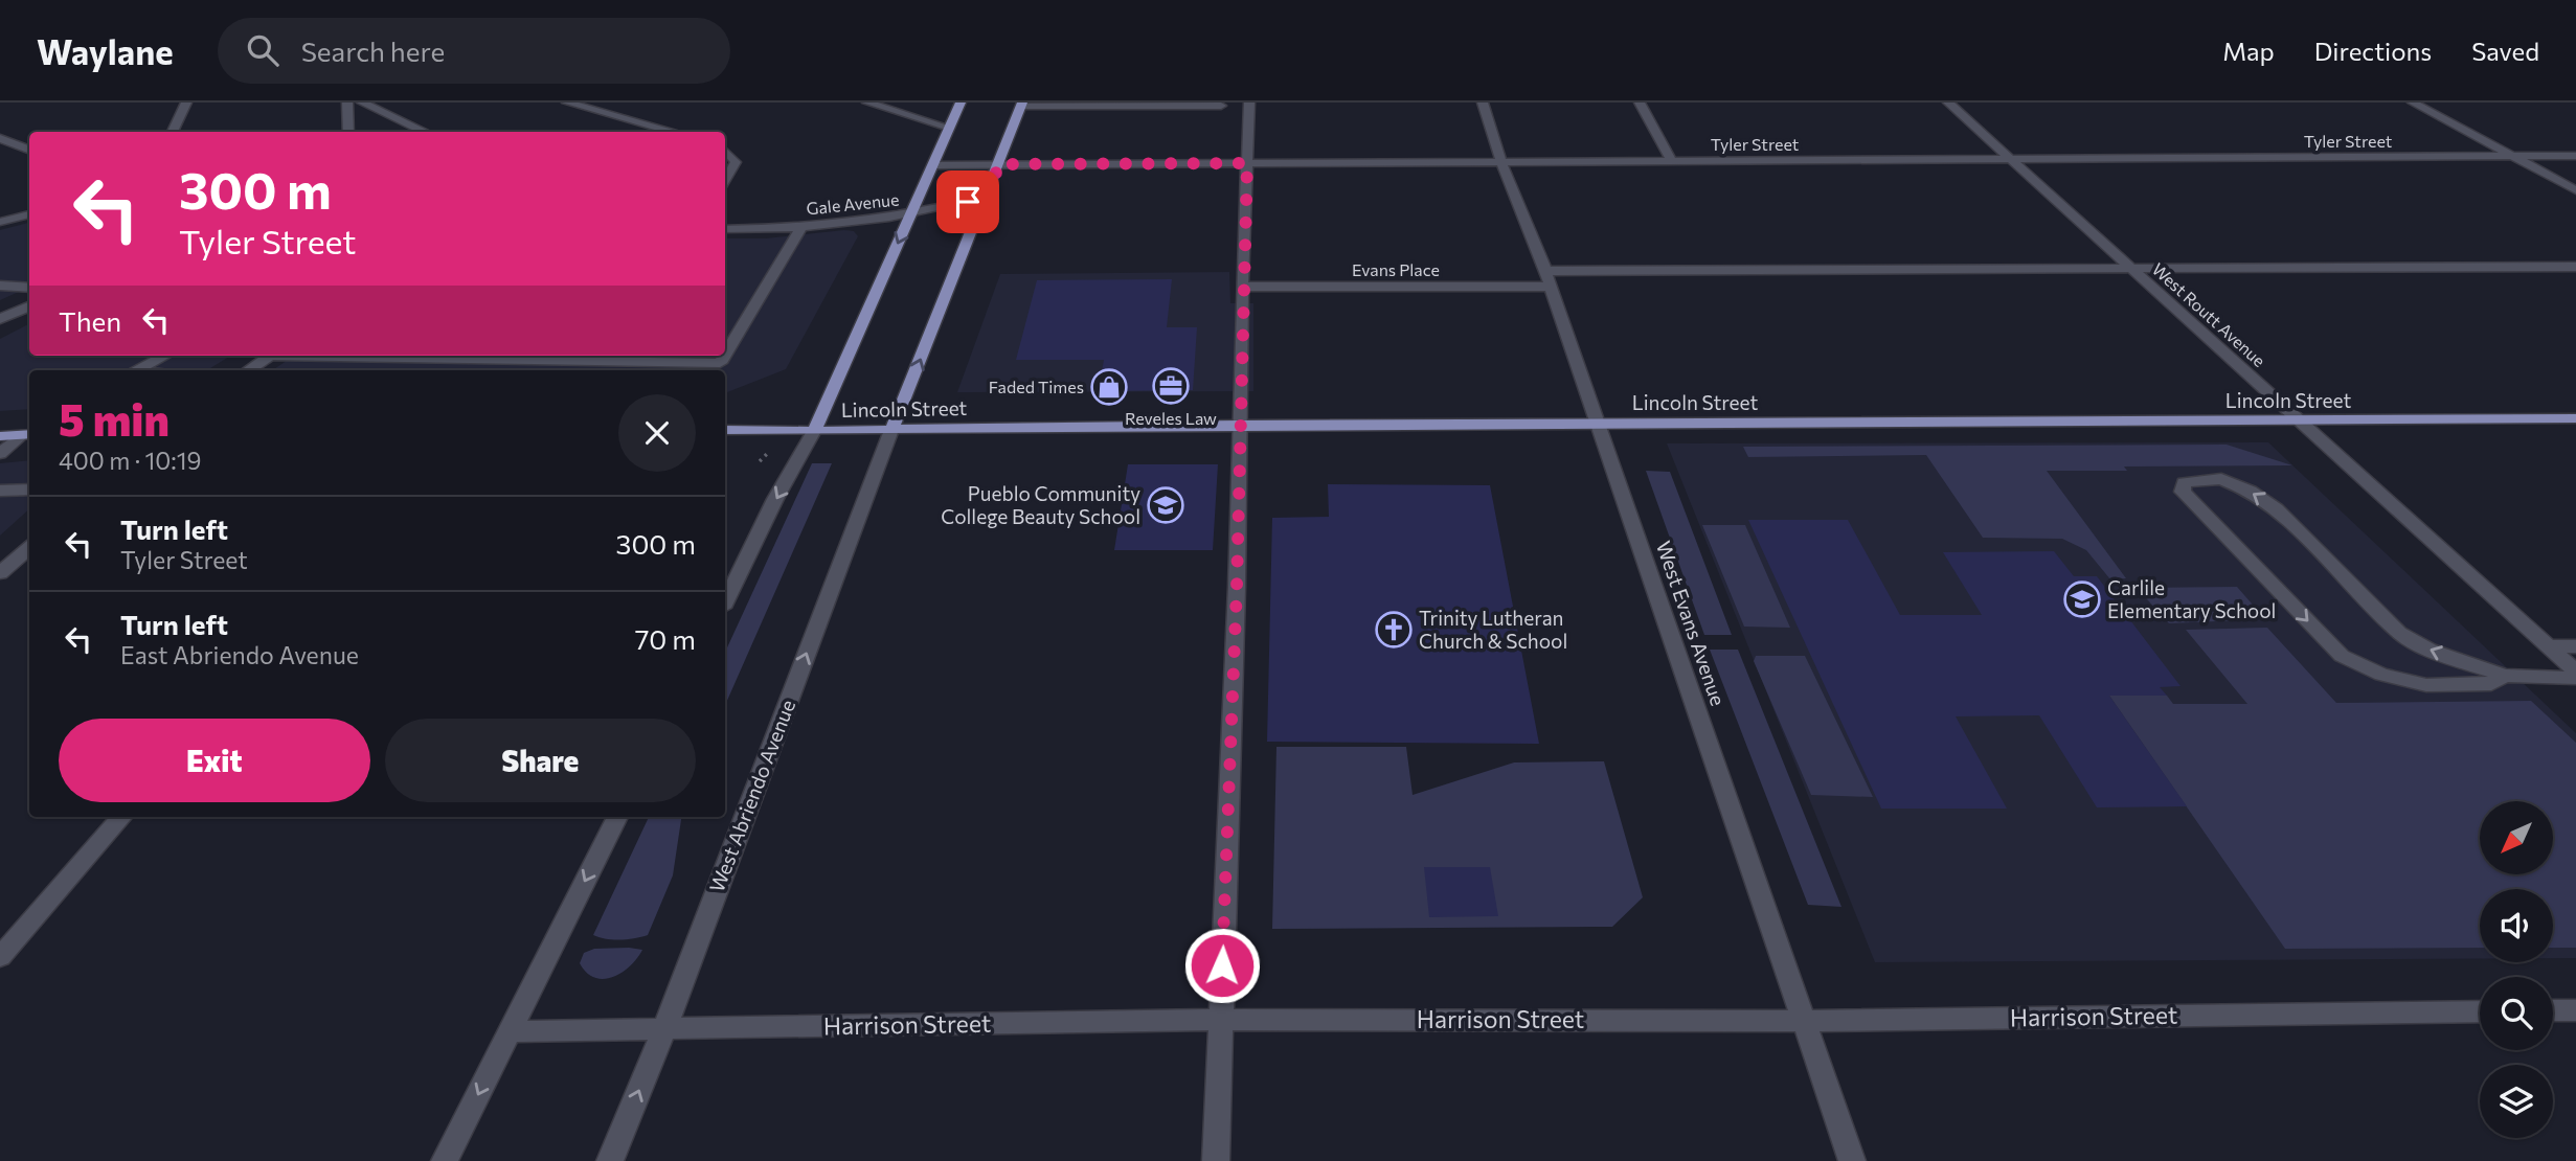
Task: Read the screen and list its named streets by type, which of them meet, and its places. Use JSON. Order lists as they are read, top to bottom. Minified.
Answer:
{"streets":{"main road":["Lincoln Street"],"street":["Tyler Street","Gale Avenue","Evans Place","West Routt Avenue","West Evans Avenue","West Abriendo Avenue","Harrison Street"]},"crossings":[["Tyler Street","West Routt Avenue"],["Tyler Street","West Evans Avenue"],["Evans Place","West Routt Avenue"],["Evans Place","West Evans Avenue"],["West Routt Avenue","Lincoln Street"],["Lincoln Street","West Evans Avenue"],["Lincoln Street","West Abriendo Avenue"],["West Evans Avenue","Harrison Street"],["West Abriendo Avenue","Harrison Street"]],"places":{"office":["Reveles Law"],"shop":["Faded Times"],"school or university":["Pueblo Community College Beauty School","Carlile Elementary School"],"church":["Trinity Lutheran Church & School"]},"north":"bottom left","page":{"header":"Waylane","search":"Search here","nav":["Map","Directions","Saved"],"turn":["300 m","Tyler Street"],"then":"Then","heading":["5 min","400 m · 10:19"],"list":[{"name":"Turn left","note":"Tyler Street","value":"300 m"},{"name":"Turn left","note":"East Abriendo Avenue","value":"70 m"}],"buttons":["Exit","Share"]}}
